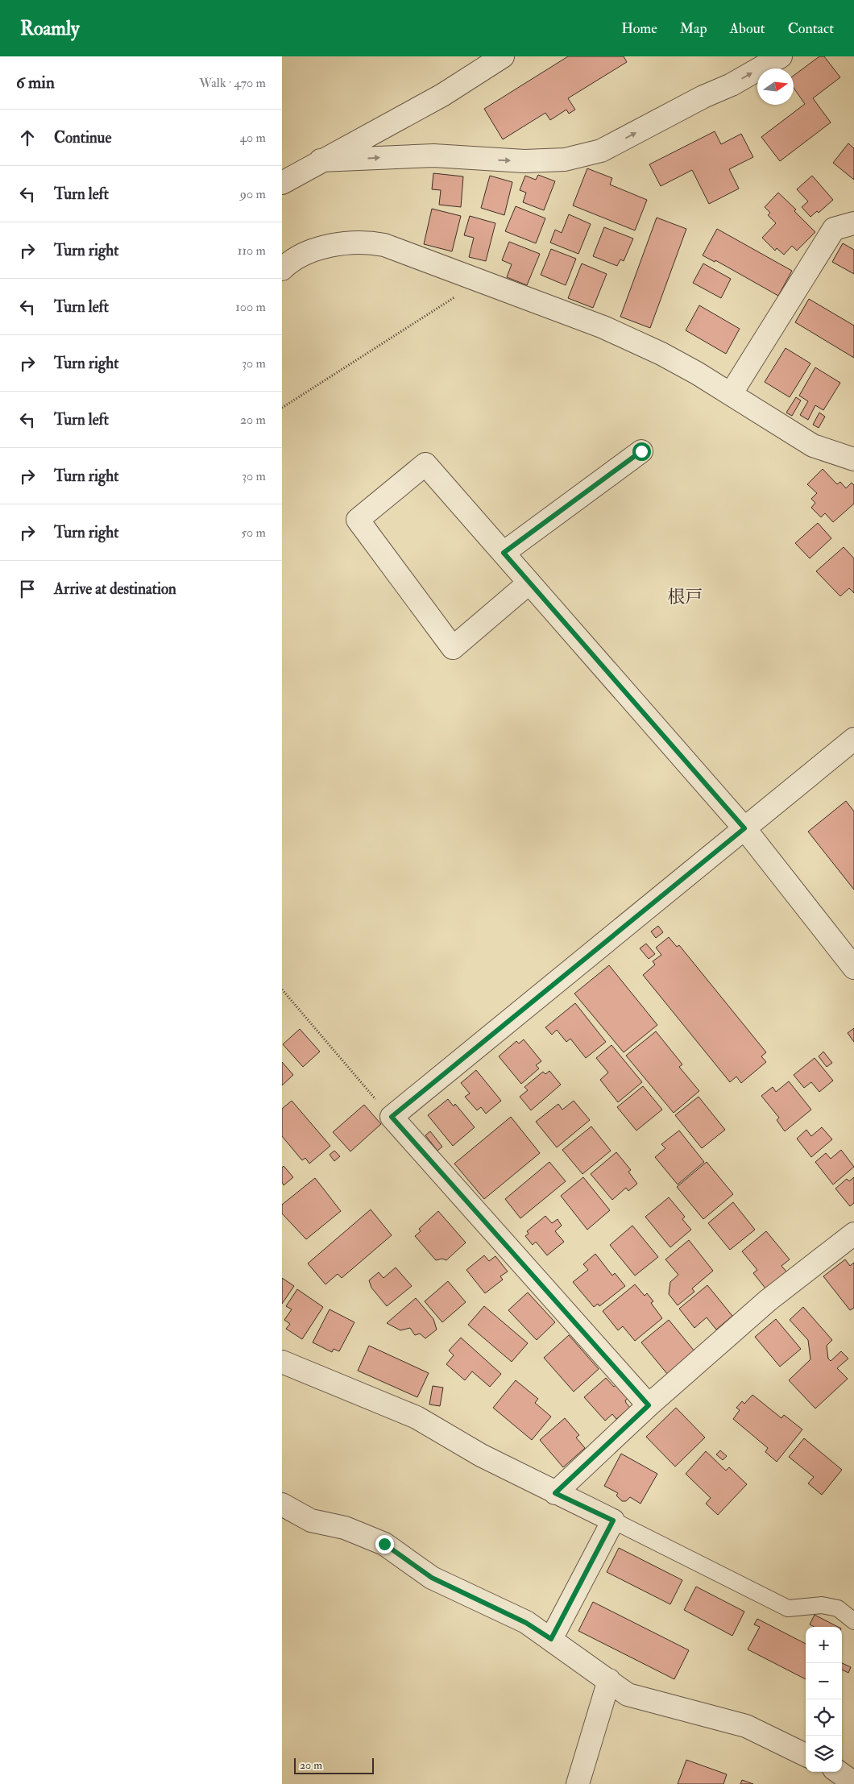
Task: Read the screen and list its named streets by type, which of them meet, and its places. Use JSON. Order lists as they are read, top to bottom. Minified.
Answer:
{"districts":["根戸"],"scale_bar":"20 m","north":"right","page":{"header":"Roamly","nav":["Home","Map","About","Contact"],"heading":["6 min","Walk · 470 m"],"list":[["Continue","40 m"],["Turn left","90 m"],["Turn right","110 m"],["Turn left","100 m"],["Turn right","30 m"],["Turn left","20 m"],["Turn right","30 m"],["Turn right","50 m"],"Arrive at destination"],"map_buttons":["+","−"],"scale":"20 m"}}
